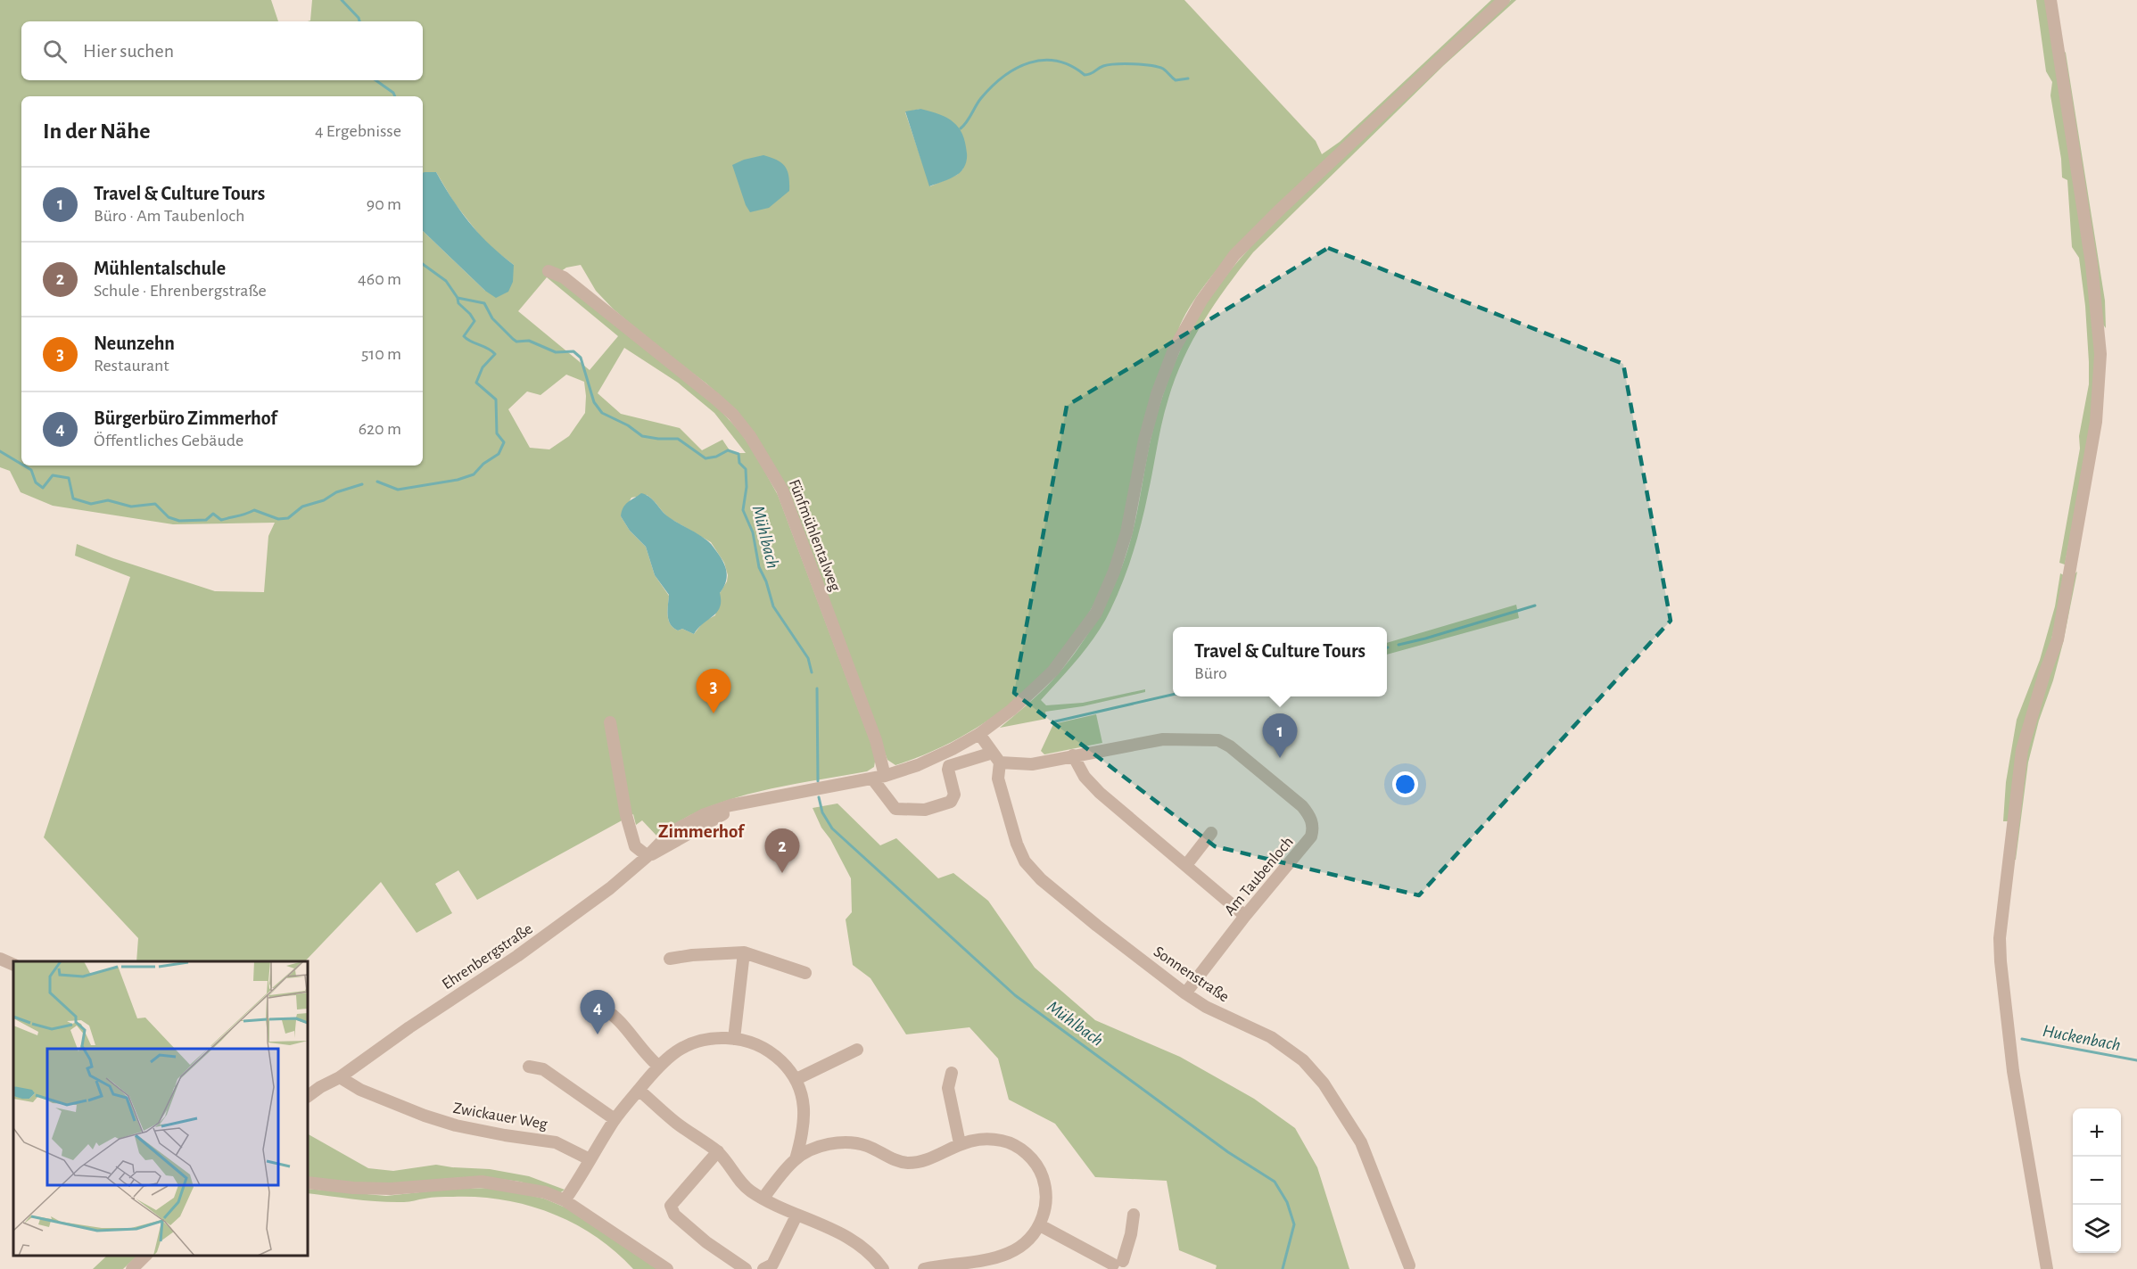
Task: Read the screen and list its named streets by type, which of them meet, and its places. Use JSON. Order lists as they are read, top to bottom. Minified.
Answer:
{"streets":{"street":["Fünfmühlentalweg","Am Taubenloch","Ehrenbergstraße","Sonnenstraße","Zwickauer Weg"]},"crossings":[["Fünfmühlentalweg","Ehrenbergstraße"],["Am Taubenloch","Sonnenstraße"],["Ehrenbergstraße","Zwickauer Weg"]],"districts":["Zimmerhof"],"water":["Mühlbach","Huckenbach"],"page":{"search":"Hier suchen","heading":["In der Nähe","4 Ergebnisse"],"list":[{"mark":"1","name":"Travel & Culture Tours","note":"Büro · Am Taubenloch","value":"90 m"},{"mark":"2","name":"Mühlentalschule","note":"Schule · Ehrenbergstraße","value":"460 m"},{"mark":"3","name":"Neunzehn","note":"Restaurant","value":"510 m"},{"mark":"4","name":"Bürgerbüro Zimmerhof","note":"Öffentliches Gebäude","value":"620 m"}],"popup":["Travel & Culture Tours","Büro"],"pins":["3","1","2","4"],"map_buttons":["+","−"]}}
